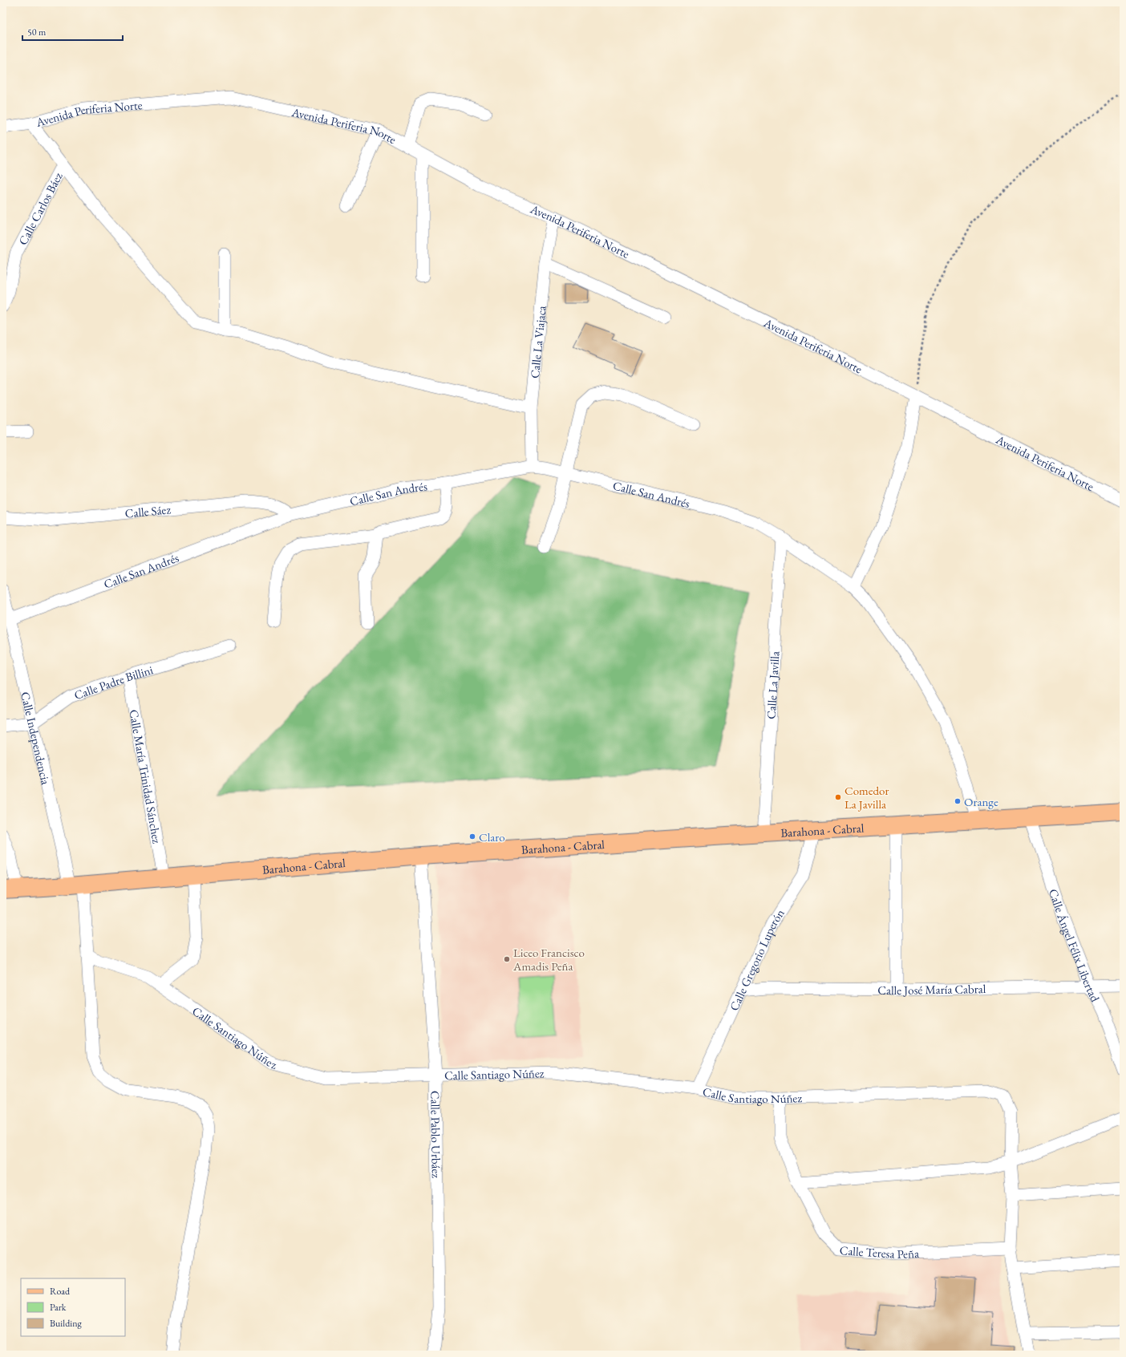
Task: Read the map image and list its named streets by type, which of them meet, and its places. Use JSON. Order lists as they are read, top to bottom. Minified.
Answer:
{"streets":{"main road":["Barahona - Cabral"],"street":["Avenida Periferia Norte","Calle Carlos Báez","Calle La Viajaca","Calle San Andrés","Calle Sáez","Calle Padre Billini","Calle La Javilla","Calle Independencia","Calle María Trinidad Sánchez","Calle Ángel Félix Libertad","Calle Gregorio Luperón","Calle José María Cabral","Calle Santiago Núñez","Calle Pablo Urbáez","Calle Teresa Peña"]},"crossings":[["Avenida Periferia Norte","Calle La Viajaca"],["Calle La Viajaca","Calle San Andrés"],["Calle San Andrés","Calle Sáez"],["Calle San Andrés","Calle La Javilla"],["Calle San Andrés","Calle Independencia"],["Calle San Andrés","Barahona - Cabral"],["Calle Padre Billini","Calle Independencia"],["Calle Padre Billini","Calle María Trinidad Sánchez"],["Calle La Javilla","Barahona - Cabral"],["Calle Independencia","Barahona - Cabral"],["Calle María Trinidad Sánchez","Barahona - Cabral"],["Barahona - Cabral","Calle Ángel Félix Libertad"],["Barahona - Cabral","Calle Gregorio Luperón"],["Barahona - Cabral","Calle Pablo Urbáez"],["Calle Ángel Félix Libertad","Calle José María Cabral"],["Calle Gregorio Luperón","Calle José María Cabral"],["Calle Gregorio Luperón","Calle Santiago Núñez"],["Calle Santiago Núñez","Calle Pablo Urbáez"],["Calle Santiago Núñez","Calle Teresa Peña"]],"places":["Comedor La Javilla","Orange","Claro","Liceo Francisco Amadis Peña"],"legend":["Road","Park","Building"],"scale_bar":"50 m"}
